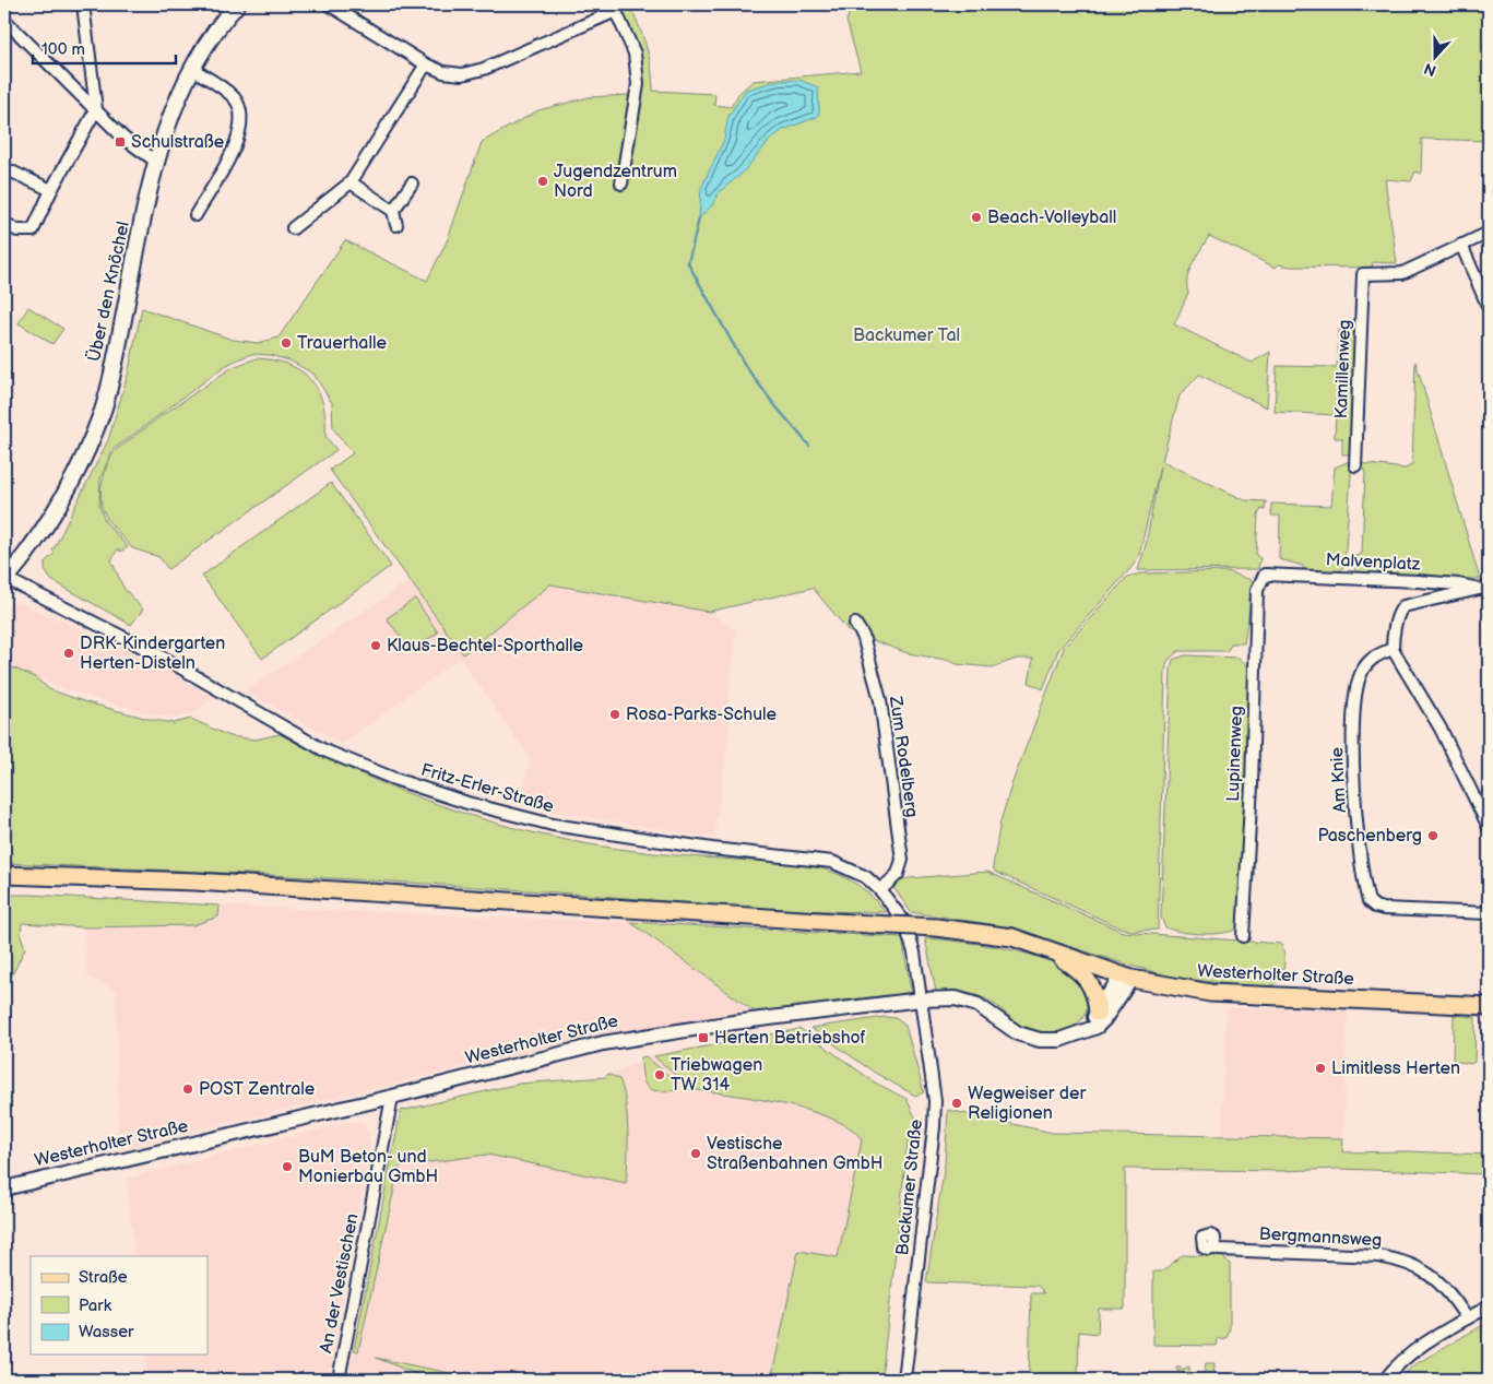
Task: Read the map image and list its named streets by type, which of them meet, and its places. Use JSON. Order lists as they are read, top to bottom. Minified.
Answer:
{"streets":{"main road":["Über den Knöchel","Westerholter Straße"],"street":["Kamillenweg","Malvenplatz","Lupinenweg","Zum Rodelberg","Am Knie","Fritz-Erler-Straße","Backumer Straße","Bergmannsweg","An der Vestischen"]},"crossings":[["Über den Knöchel","Fritz-Erler-Straße"],["Malvenplatz","Lupinenweg"],["Zum Rodelberg","Fritz-Erler-Straße"],["Fritz-Erler-Straße","Westerholter Straße"],["Fritz-Erler-Straße","Backumer Straße"],["Westerholter Straße","Backumer Straße"],["Westerholter Straße","An der Vestischen"]],"parks":["Backumer Tal"],"places":{"transit":["Schulstraße","Herten Betriebshof"],"other":["Jugendzentrum Nord","Beach-Volleyball","Trauerhalle","Klaus-Bechtel-Sporthalle","DRK-Kindergarten Herten-Disteln","Rosa-Parks-Schule","Paschenberg","Limitless Herten","Triebwagen TW 314","POST Zentrale","Wegweiser der Religionen","Vestische Straßenbahnen GmbH","BuM Beton- und Monierbau GmbH"]},"legend":["Straße","Park","Wasser"],"scale_bar":"100 m","north":"bottom"}
